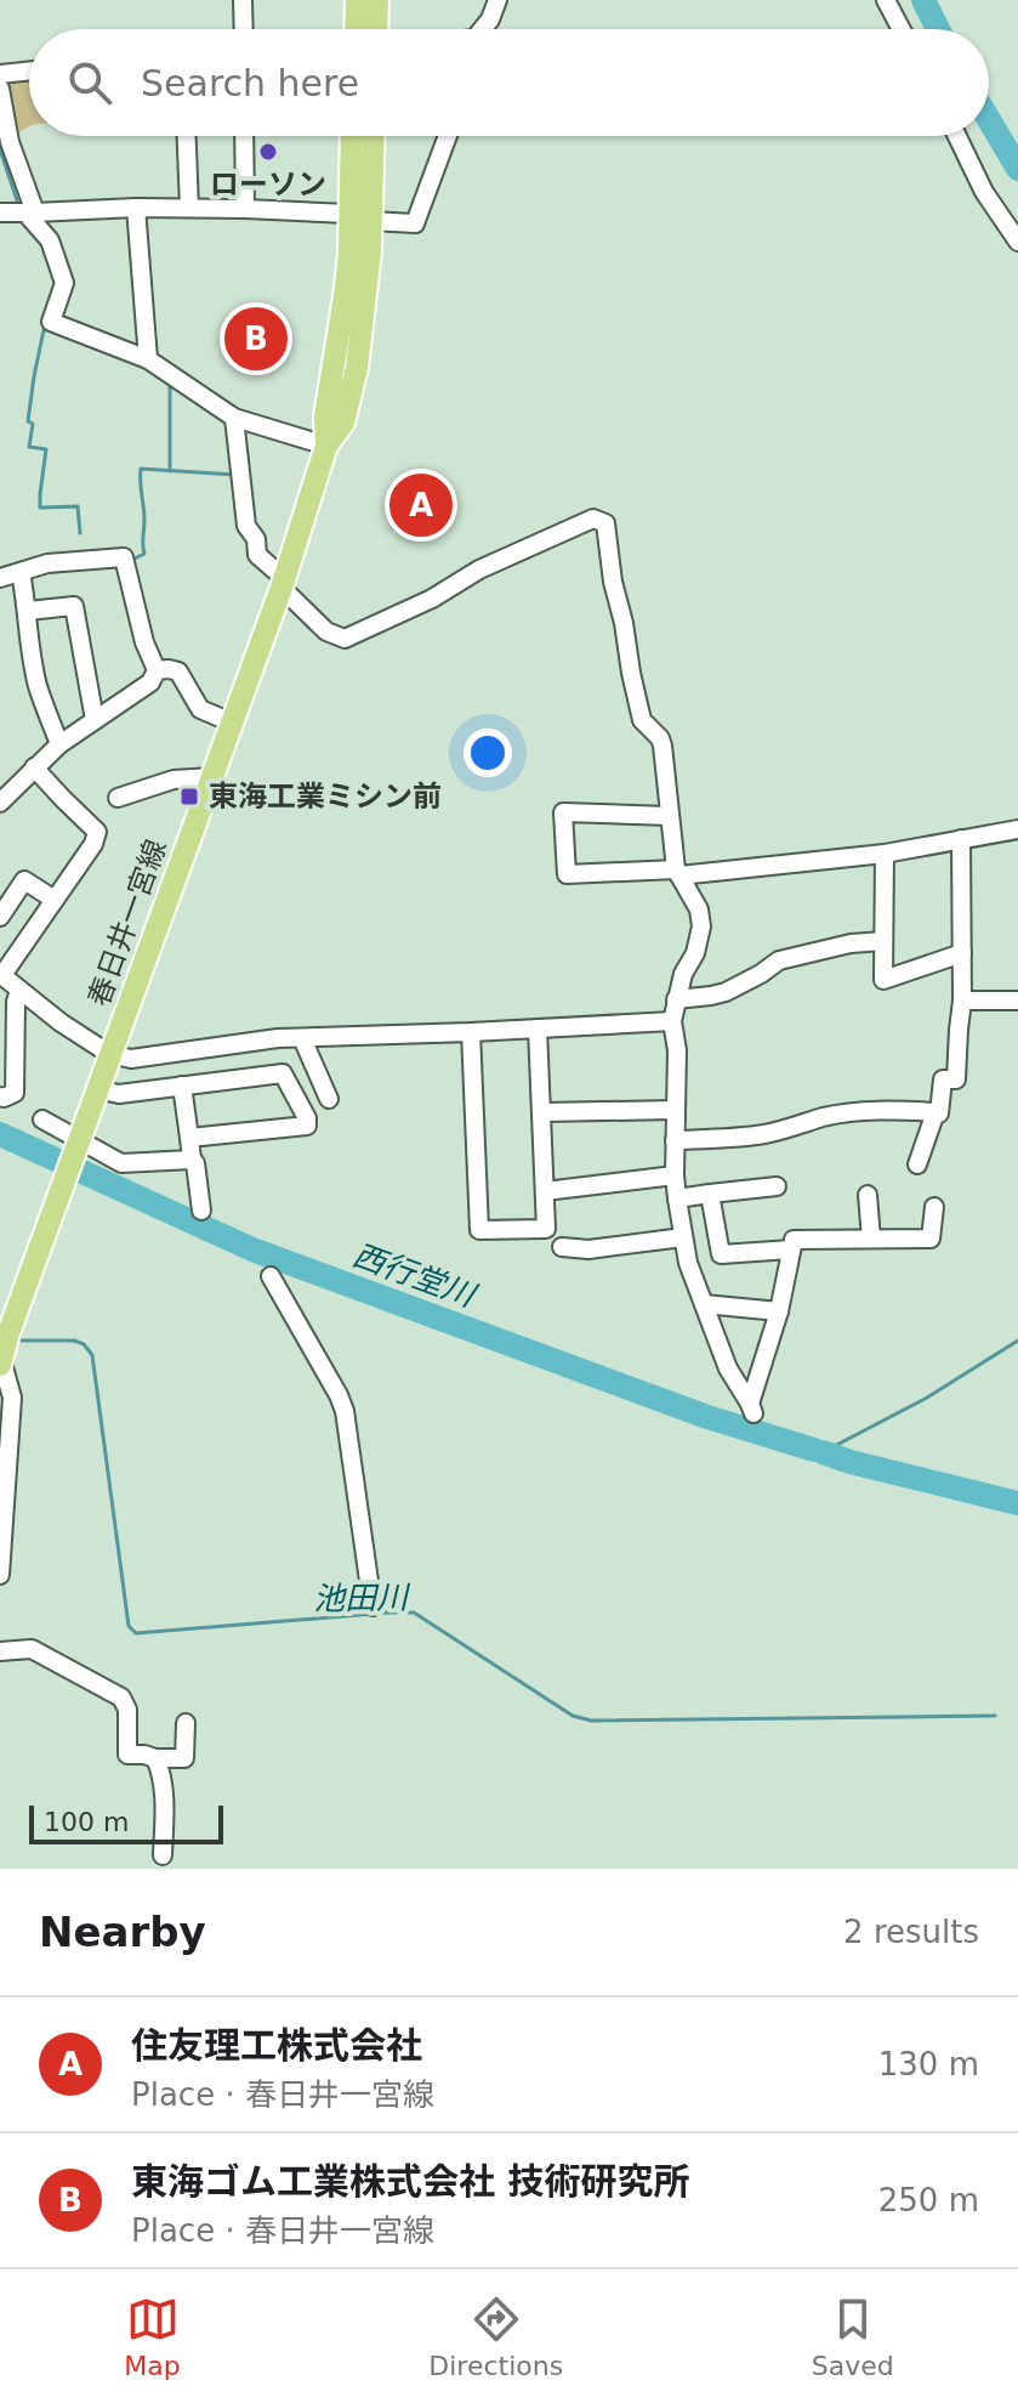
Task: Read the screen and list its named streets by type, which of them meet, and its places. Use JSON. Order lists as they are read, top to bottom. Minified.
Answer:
{"streets":{"main road":["春日井一宮線"]},"water":["西行堂川","池田川"],"places":{"other":["ローソン"],"transit":["東海工業ミシン前"]},"scale_bar":"100 m","page":{"search":"Search here","pins":["B","A"],"scale":"100 m","heading":["Nearby","2 results"],"list":[{"mark":"A","name":"住友理工株式会社","note":"Place · 春日井一宮線","value":"130 m"},{"mark":"B","name":"東海ゴム工業株式会社 技術研究所","note":"Place · 春日井一宮線","value":"250 m"}],"nav":["Map","Directions","Saved"]}}
